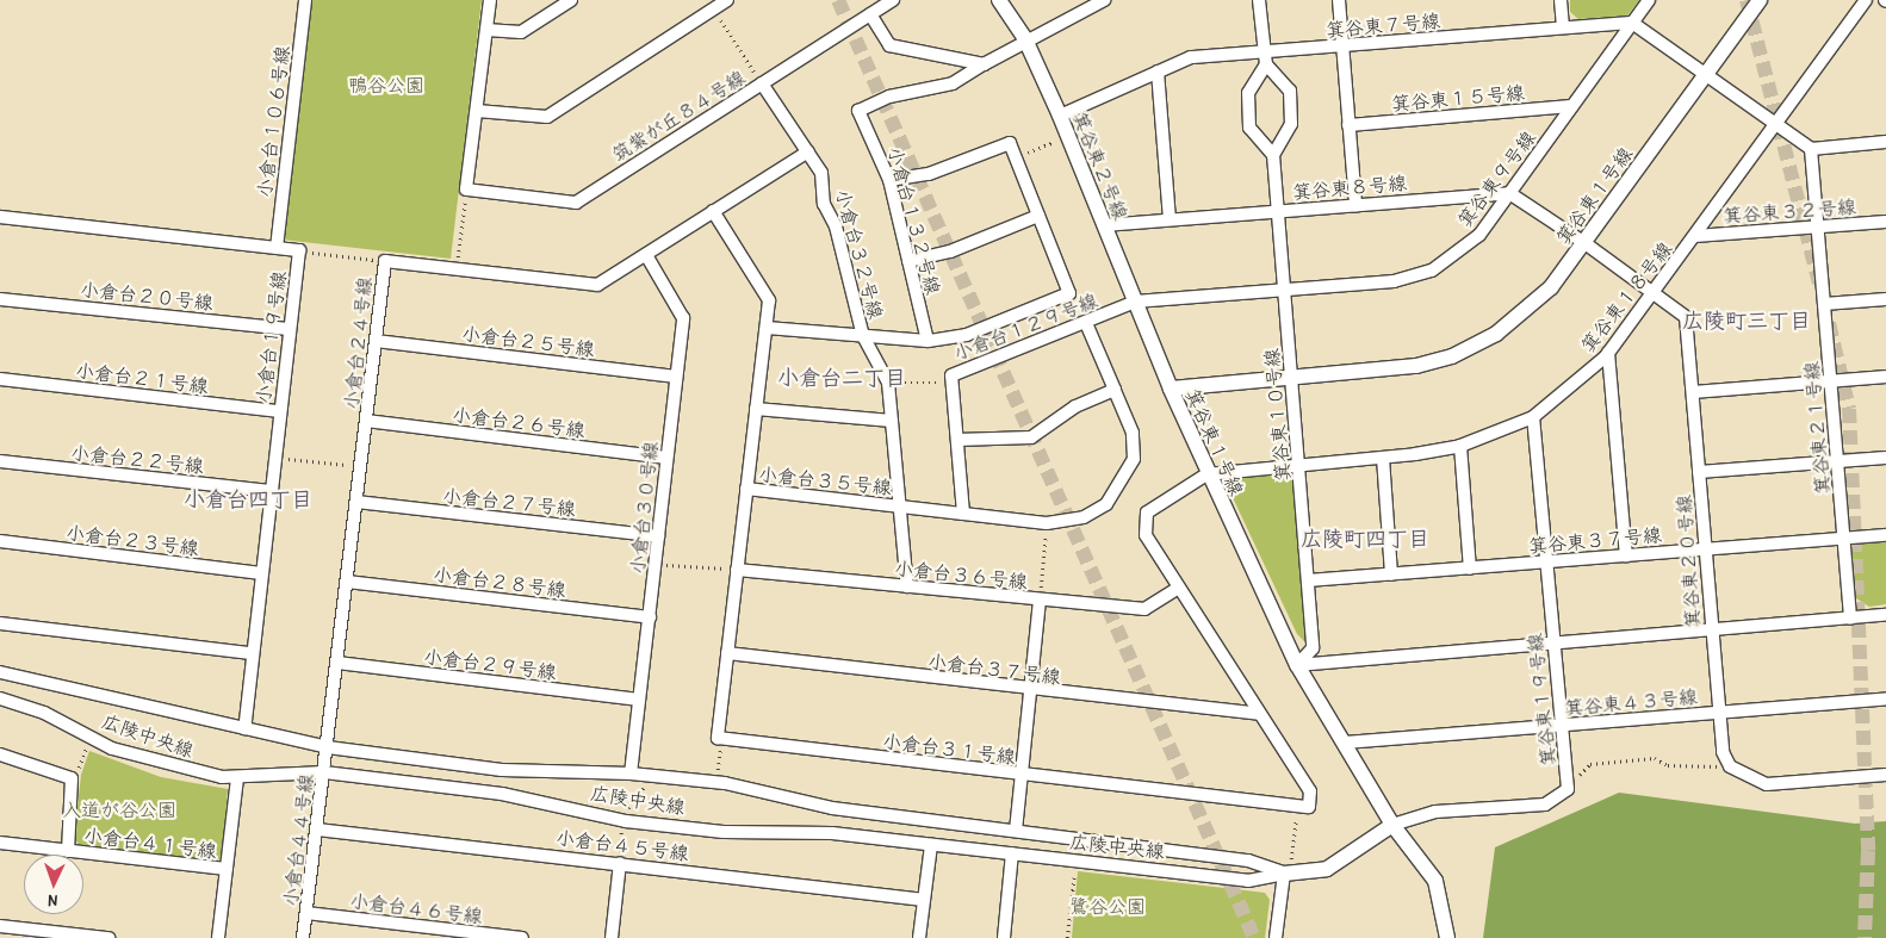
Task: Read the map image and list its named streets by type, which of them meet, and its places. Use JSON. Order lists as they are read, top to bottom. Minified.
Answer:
{"streets":{"street":["箕谷東７号線","箕谷東１５号線","筑紫が丘８４号線","小倉台１０６号線","箕谷東２号線","箕谷東９号線","箕谷東８号線","箕谷東１号線","箕谷東３２号線","小倉台１３２号線","小倉台３２号線","小倉台２０号線","箕谷東１８号線","小倉台１２９号線","小倉台１９号線","小倉台２５号線","小倉台２４号線","小倉台２１号線","箕谷東１０号線","小倉台２６号線","箕谷東２１号線","小倉台２２号線","小倉台３５号線","小倉台２７号線","小倉台３０号線","小倉台２３号線","箕谷東３７号線","箕谷東２０号線","小倉台３６号線","小倉台２８号線","小倉台２９号線","小倉台３７号線","箕谷東１９号線","箕谷東４３号線","広陵中央線","小倉台３１号線","小倉台４４号線","小倉台４１号線","小倉台４５号線","小倉台４６号線"]},"crossings":[["箕谷東７号線","箕谷東２号線"],["箕谷東７号線","箕谷東９号線"],["箕谷東１５号線","箕谷東９号線"],["筑紫が丘８４号線","小倉台３２号線"],["小倉台１０６号線","小倉台１９号線"],["箕谷東２号線","箕谷東９号線"],["箕谷東２号線","箕谷東８号線"],["箕谷東２号線","箕谷東１号線"],["箕谷東２号線","小倉台１２９号線"],["箕谷東９号線","箕谷東８号線"],["箕谷東９号線","小倉台１２９号線"],["箕谷東９号線","箕谷東１０号線"],["箕谷東８号線","箕谷東１０号線"],["箕谷東１号線","箕谷東１８号線"],["箕谷東１号線","箕谷東１０号線"],["箕谷東１号線","箕谷東２０号線"],["箕谷東３２号線","箕谷東１８号線"],["箕谷東３２号線","箕谷東２１号線"],["小倉台３２号線","小倉台２４号線"],["小倉台３２号線","小倉台３５号線"],["小倉台３２号線","小倉台３６号線"],["小倉台２０号線","小倉台１９号線"],["箕谷東１８号線","箕谷東１０号線"],["箕谷東１８号線","箕谷東２０号線"],["箕谷東１８号線","箕谷東１９号線"],["小倉台１９号線","小倉台２１号線"],["小倉台１９号線","小倉台２２号線"],["小倉台１９号線","小倉台２３号線"],["小倉台１９号線","広陵中央線"],["小倉台２５号線","小倉台２４号線"],["小倉台２５号線","小倉台３０号線"],["小倉台２４号線","小倉台２６号線"],["小倉台２４号線","小倉台２７号線"],["小倉台２４号線","小倉台３０号線"],["小倉台２４号線","小倉台２８号線"],["小倉台２４号線","小倉台２９号線"],["小倉台２４号線","広陵中央線"],["小倉台２４号線","小倉台４４号線"],["箕谷東１０号線","箕谷東３７号線"],["小倉台２６号線","小倉台３０号線"],["箕谷東２１号線","箕谷東３７号線"],["小倉台２７号線","小倉台３０号線"],["小倉台３０号線","小倉台２８号線"],["小倉台３０号線","小倉台２９号線"],["小倉台３０号線","広陵中央線"],["箕谷東３７号線","箕谷東２０号線"],["箕谷東３７号線","箕谷東１９号線"],["箕谷東２０号線","箕谷東４３号線"],["箕谷東１９号線","箕谷東４３号線"],["箕谷東１９号線","広陵中央線"],["広陵中央線","小倉台４４号線"],["小倉台４４号線","小倉台４５号線"],["小倉台４４号線","小倉台４６号線"]],"districts":["広陵町三丁目","小倉台二丁目","小倉台四丁目","広陵町四丁目"],"parks":["鴨谷公園","入道が谷公園","鷺谷公園"],"north":"bottom"}
